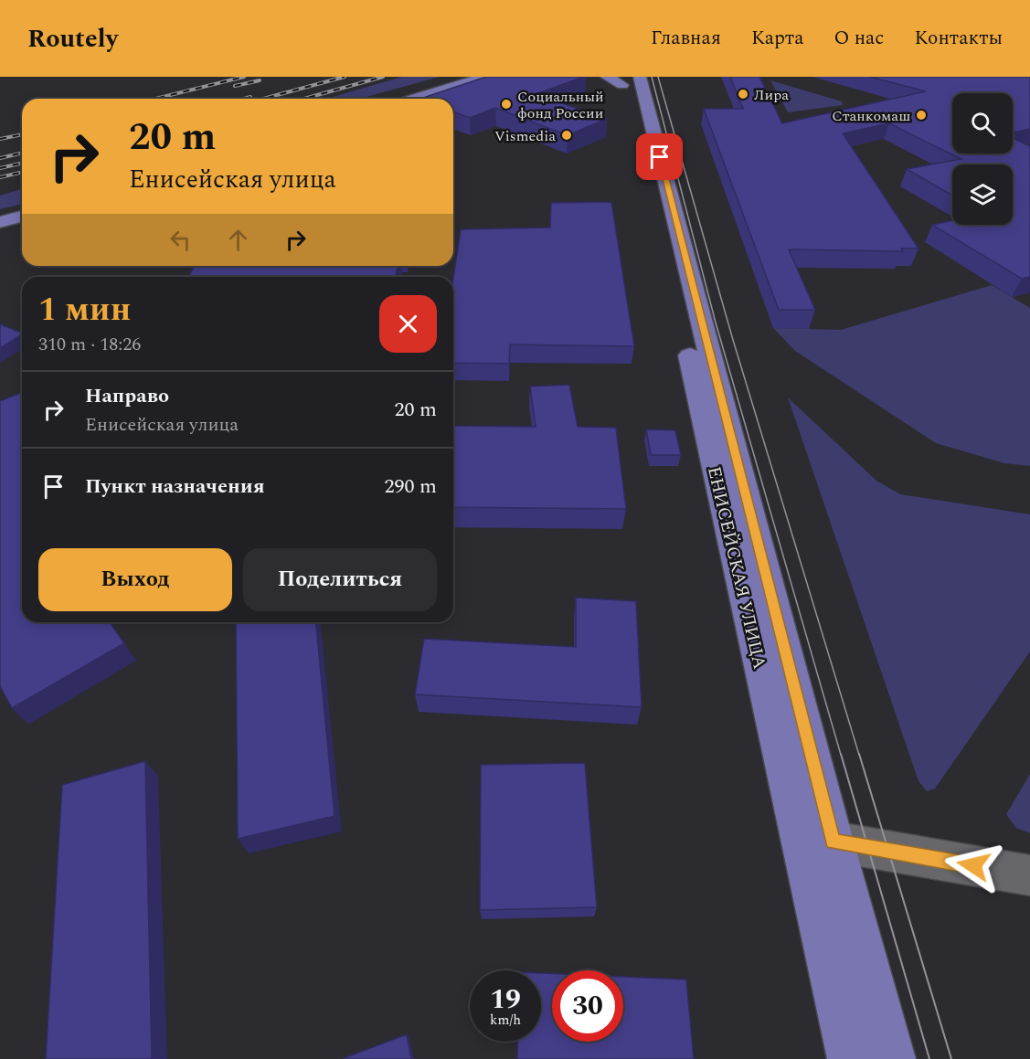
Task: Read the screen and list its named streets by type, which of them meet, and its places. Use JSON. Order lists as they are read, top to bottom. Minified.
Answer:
{"streets":{"main road":["ЕНИСЕЙСКАЯ УЛИЦА"]},"places":["Лира","Социальный фонд России","Станкомаш","Vismedia"],"page":{"header":"Routely","nav":["Главная","Карта","О нас","Контакты"],"turn":["20 m","Енисейская улица"],"heading":["1 мин","310 m · 18:26"],"list":[{"name":"Направо","note":"Енисейская улица","value":"20 m"},{"name":"Пункт назначения","value":"290 m"}],"buttons":["Выход","Поделиться"],"speed":"19 km/h","limit":"30"}}
